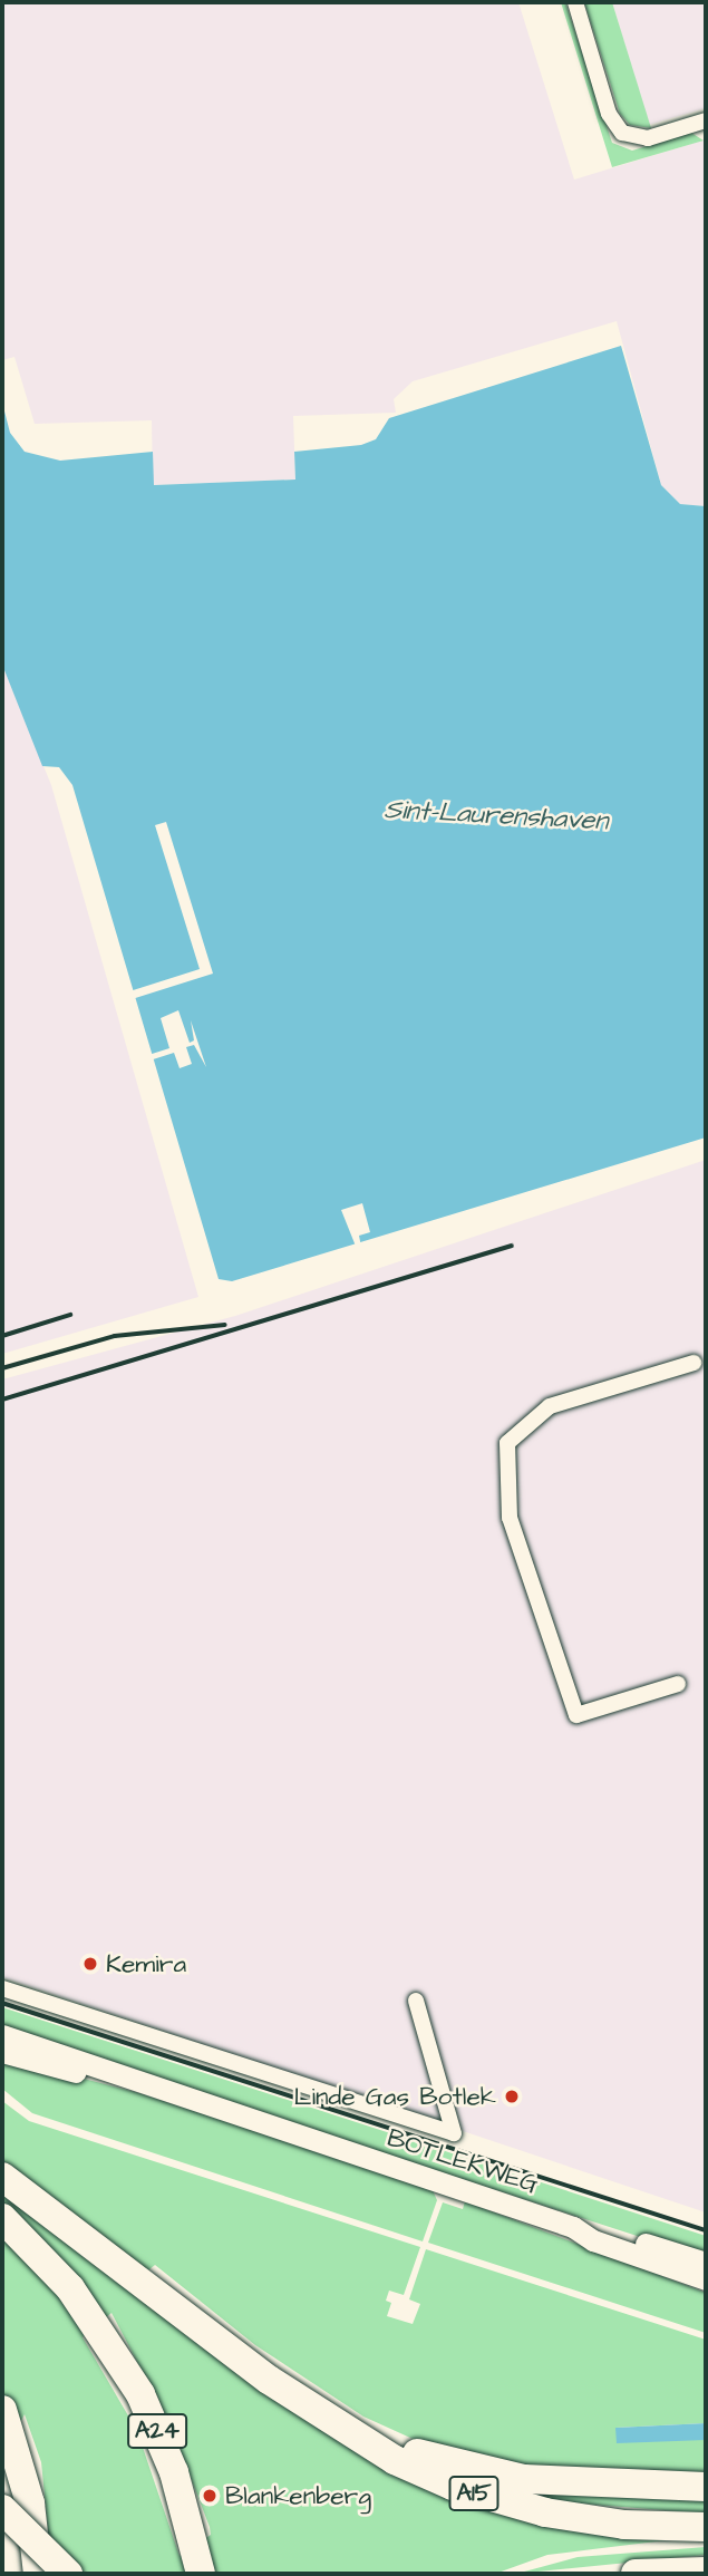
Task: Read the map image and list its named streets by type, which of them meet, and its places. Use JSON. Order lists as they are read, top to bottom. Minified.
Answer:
{"streets":{"highway":["A24","A15"],"main road":["BOTLEKWEG"]},"water":["Sint-Laurenshaven"],"places":["Kemira","Linde Gas Botlek","Blankenberg"]}
